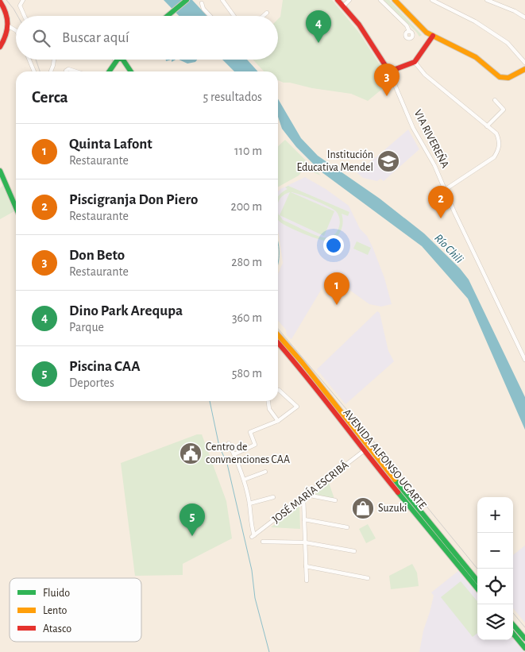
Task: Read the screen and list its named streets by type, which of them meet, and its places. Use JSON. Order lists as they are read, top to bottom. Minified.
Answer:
{"streets":{"main road":["VIA RIVEREÑA","AVENIDA ALFONSO UGARTE"],"street":["JOSÉ MARÍA ESCRIBÁ"]},"crossings":[["AVENIDA ALFONSO UGARTE","JOSÉ MARÍA ESCRIBÁ"]],"water":["Río Chili"],"places":{"school or university":["Institución Educativa Mendel"],"public building":["Centro de convnenciones CAA"],"shop":["Suzuki"]},"legend":["Fluido","Lento","Atasco"],"page":{"pins":["4","3","2","1","5"],"search":"Buscar aquí","heading":["Cerca","5 resultados"],"list":[{"mark":"1","name":"Quinta Lafont","note":"Restaurante","value":"110 m"},{"mark":"2","name":"Piscigranja Don Piero","note":"Restaurante","value":"200 m"},{"mark":"3","name":"Don Beto","note":"Restaurante","value":"280 m"},{"mark":"4","name":"Dino Park Arequpa","note":"Parque","value":"360 m"},{"mark":"5","name":"Piscina CAA","note":"Deportes","value":"580 m"}],"map_buttons":["+","−"]}}
